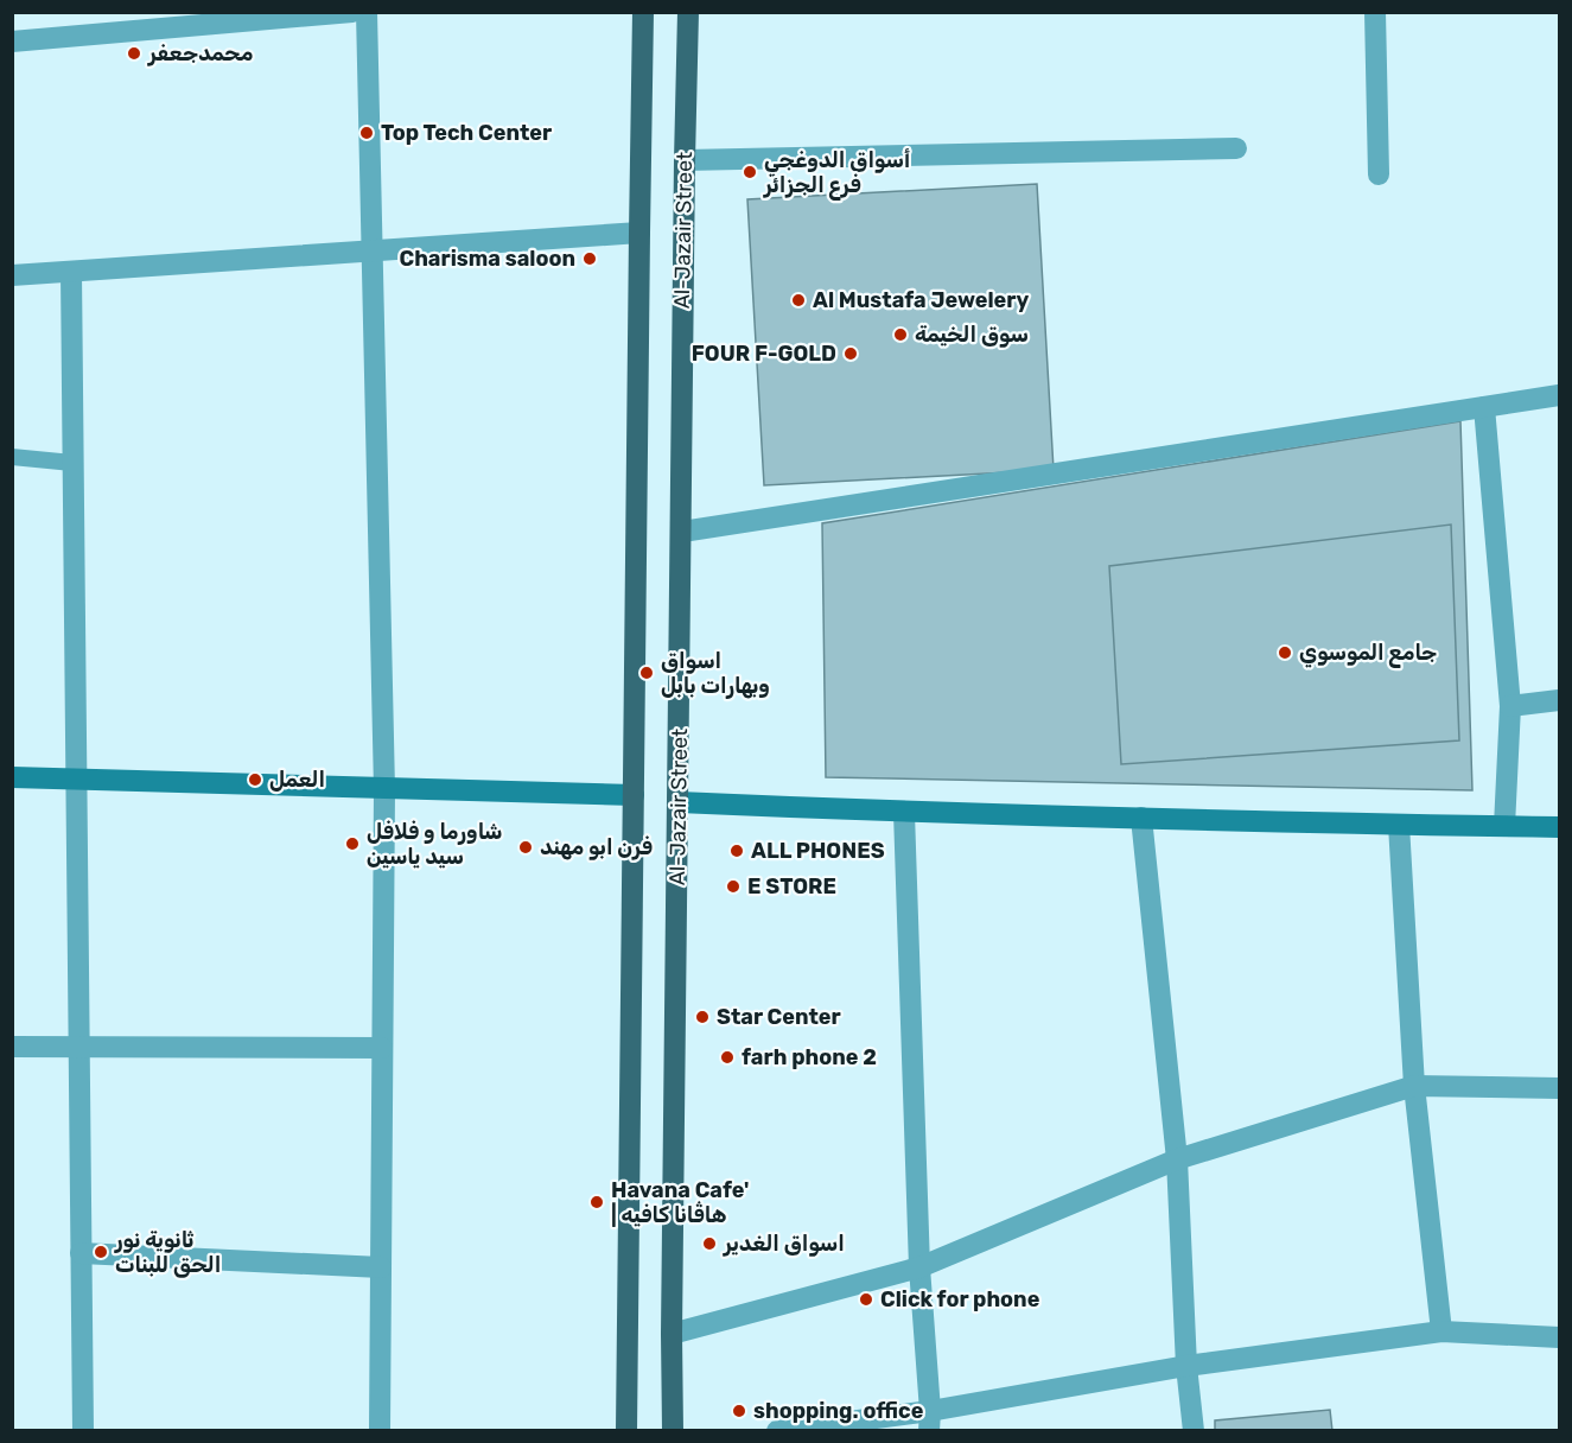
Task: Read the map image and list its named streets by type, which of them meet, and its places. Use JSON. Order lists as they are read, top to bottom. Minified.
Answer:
{"streets":{"main road":["Al-Jazair Street"]},"places":["محمدجعفر","Top Tech Center","أسواق الدوغجي فرع الجزائر","Charisma saloon","Al Mustafa Jewelery","سوق الخيمة","FOUR F-GOLD","جامع الموسوي","اسواق وبهارات بابل","العمل","شاورما و فلافل سيد ياسين","فرن ابو مهند","ALL PHONES","E STORE","Star Center","farh phone 2","Havana Cafe' | هاڤانا كافيه","اسواق الغدير","ثانوية نور الحق للبنات","Click for phone","shopping. office"]}
